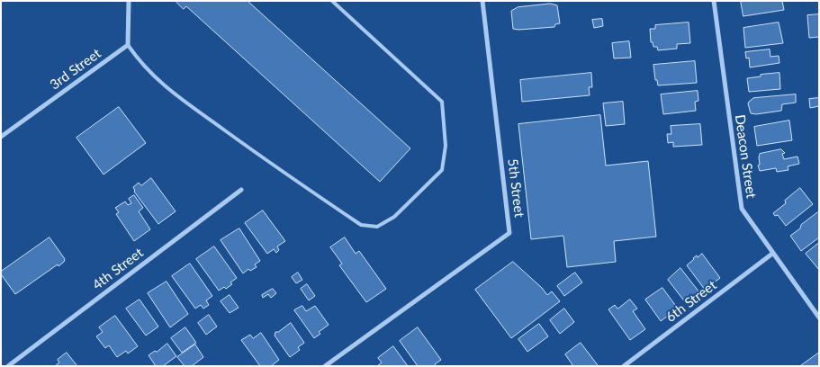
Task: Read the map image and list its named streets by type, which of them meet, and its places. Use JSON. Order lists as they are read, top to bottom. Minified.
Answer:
{"streets":{"street":["3rd Street","Deacon Street","5th Street","4th Street","6th Street"]},"crossings":[["Deacon Street","6th Street"]]}
